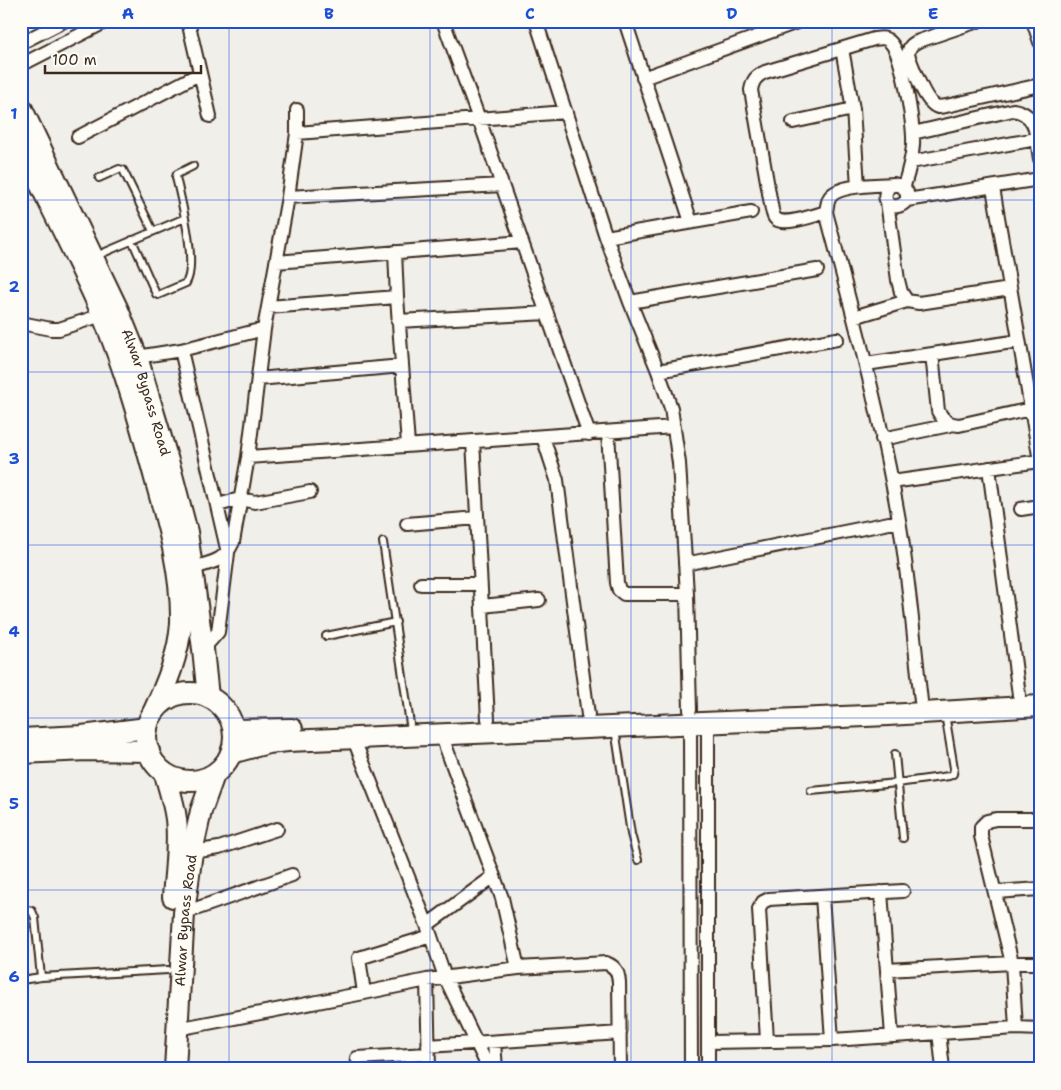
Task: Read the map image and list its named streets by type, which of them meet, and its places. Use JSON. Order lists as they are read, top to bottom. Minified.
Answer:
{"streets":{"main road":["Alwar Bypass Road"]},"scale_bar":"100 m","grid":{"columns":["A","B","C","D","E"],"rows":["1","2","3","4","5","6"]}}
